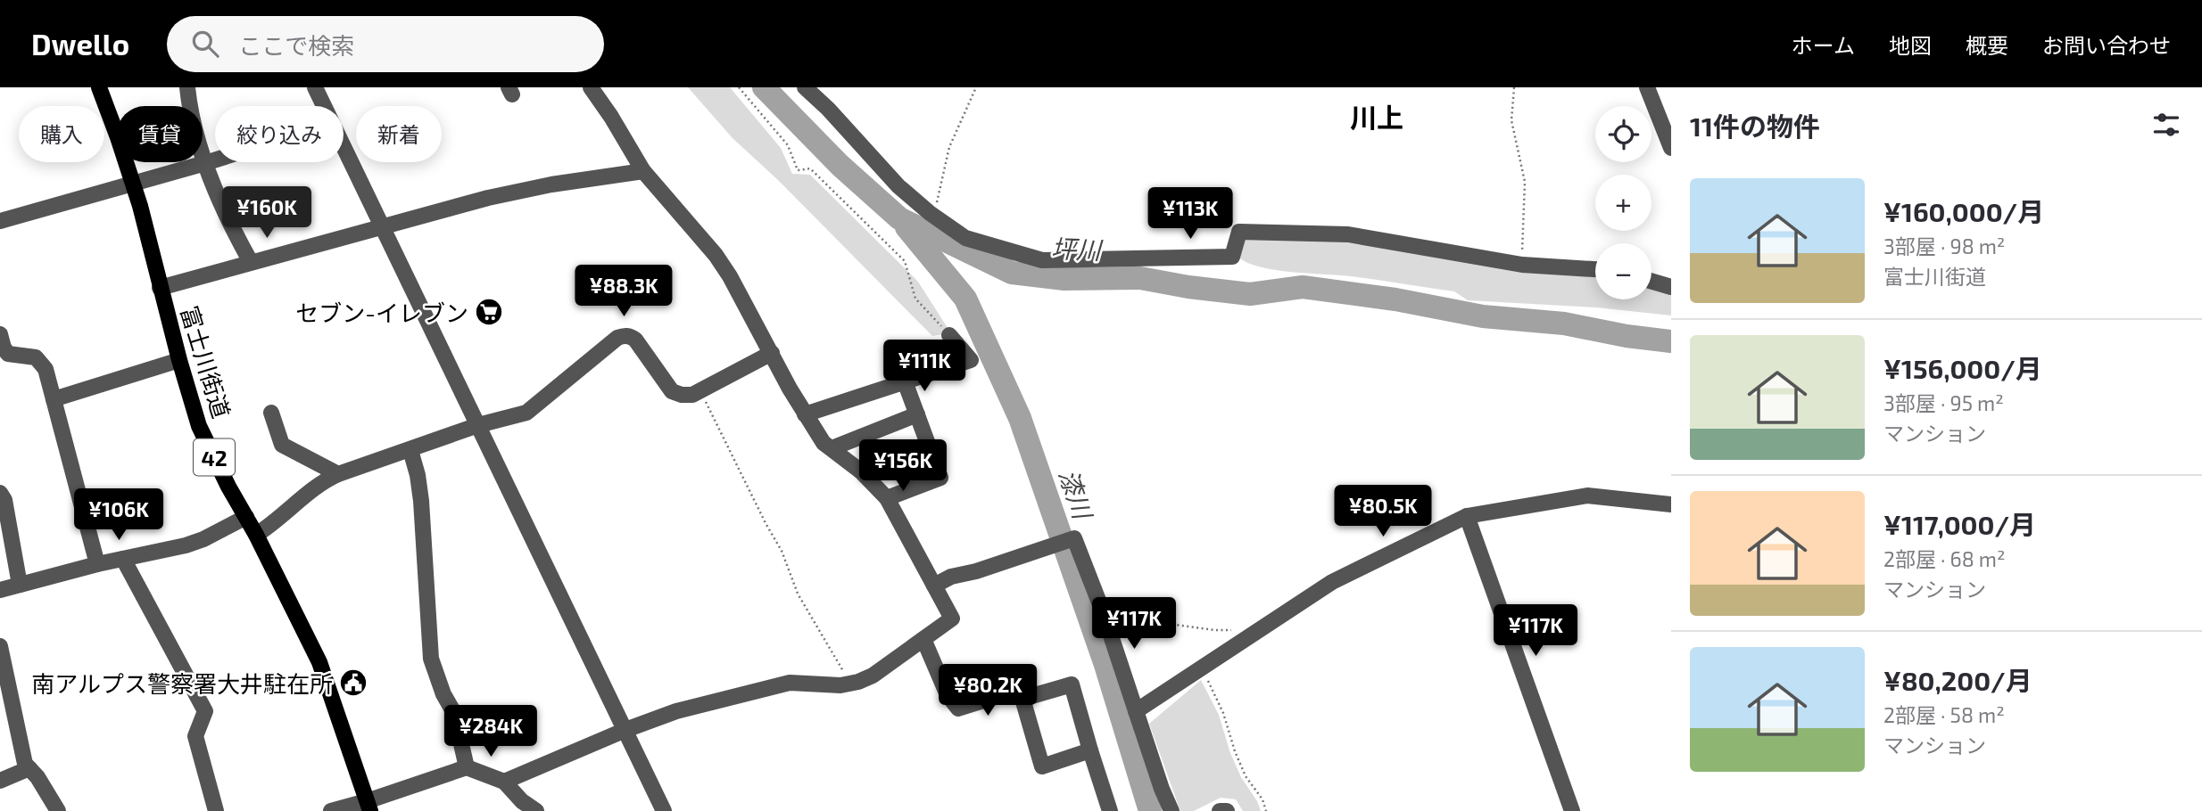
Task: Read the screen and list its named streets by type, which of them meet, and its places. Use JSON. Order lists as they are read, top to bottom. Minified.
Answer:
{"streets":{"main road":["富士川街道","42"]},"districts":["川上"],"water":["坪川","漆川"],"places":{"supermarket":["セブン-イレブン"],"public building":["南アルプス警察署大井駐在所"]},"page":{"header":"Dwello","search":"ここで検索","nav":["ホーム","地図","概要","お問い合わせ"],"heading":"11件の物件","map_buttons":["+","−"],"chip":["購入","賃貸","絞り込み","新着"],"list":[{"name":"¥160,000/月","note":"3部屋 · 98 m² · 富士川街道"},{"name":"¥156,000/月","note":"3部屋 · 95 m² · マンション"},{"name":"¥117,000/月","note":"2部屋 · 68 m² · マンション"},{"name":"¥80,200/月","note":"2部屋 · 58 m² · マンション"}],"price":["¥160K","¥113K","¥88.3K","¥111K","¥156K","¥80.5K","¥106K","¥117K","¥117K","¥80.2K","¥284K"]}}
